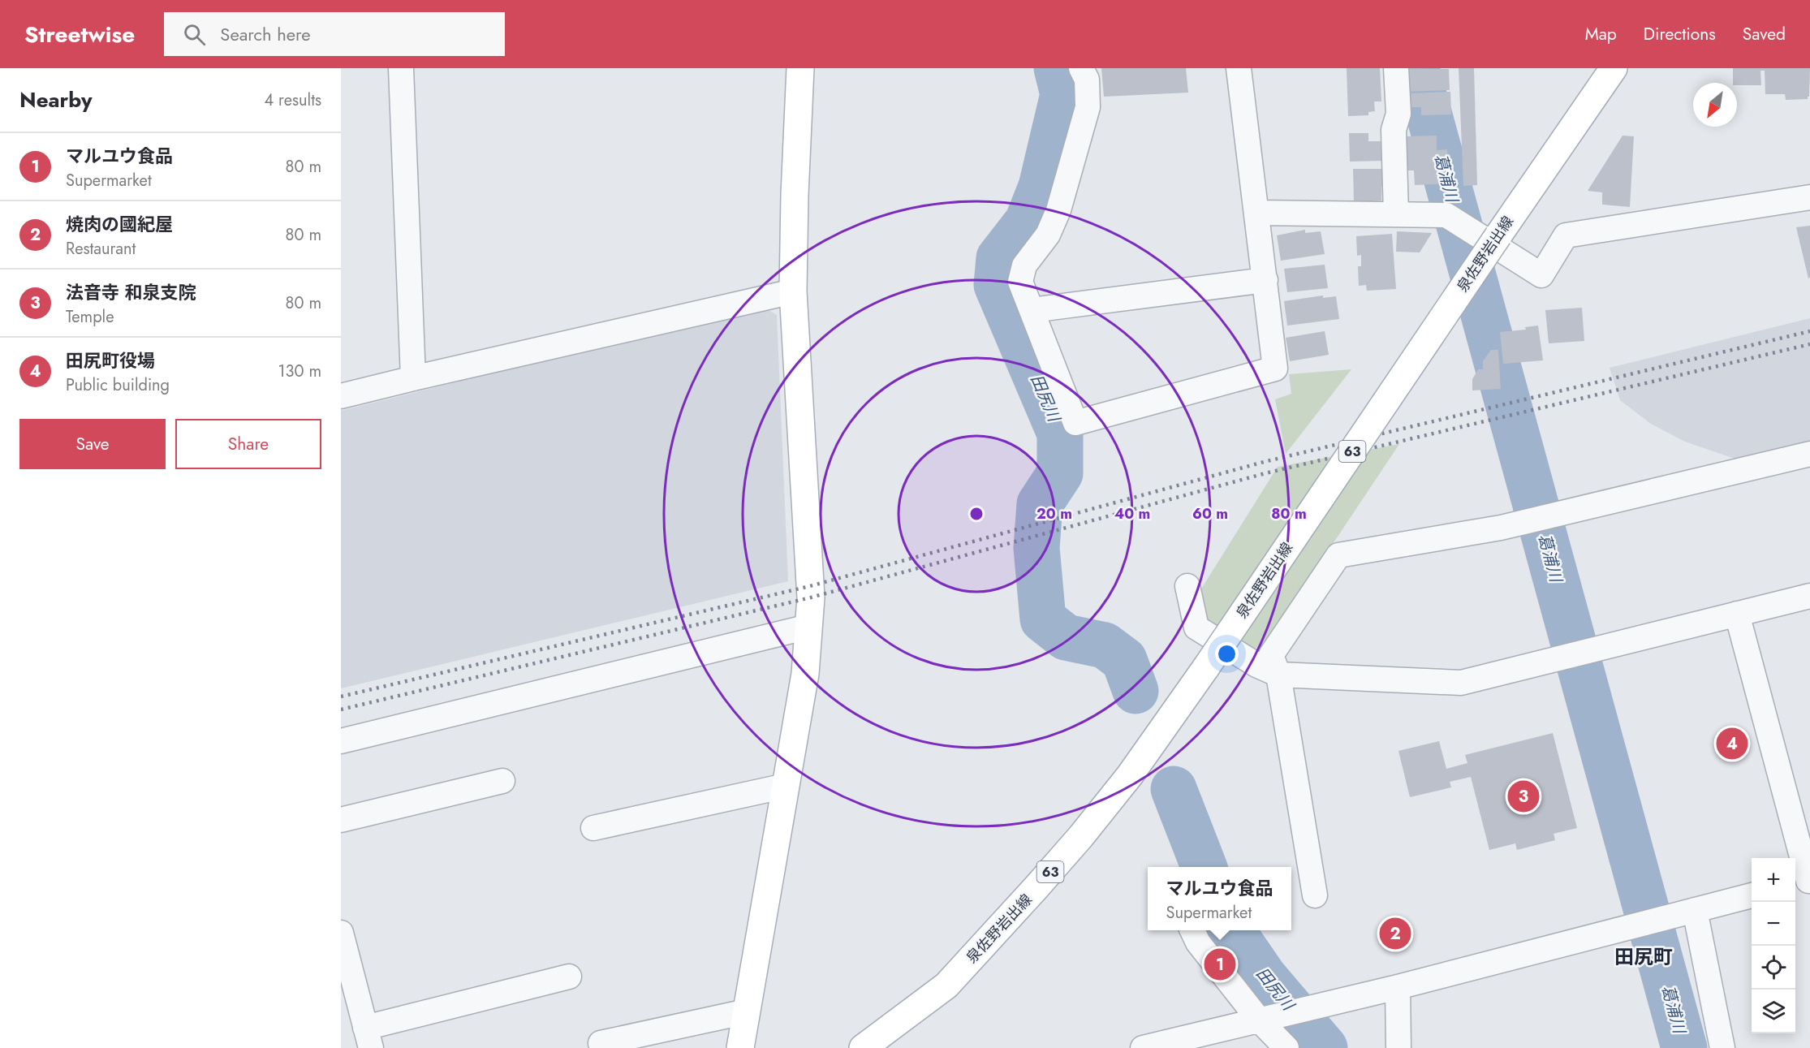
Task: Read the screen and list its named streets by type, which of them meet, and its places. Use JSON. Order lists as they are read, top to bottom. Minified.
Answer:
{"streets":{"main road":["泉佐野岩出線","63"]},"districts":["田尻町"],"water":["葛浦川","田尻川"],"north":"bottom left","page":{"header":"Streetwise","search":"Search here","nav":["Map","Directions","Saved"],"heading":["Nearby","4 results"],"list":[{"mark":"1","name":"マルユウ食品","note":"Supermarket","value":"80 m"},{"mark":"2","name":"焼肉の國紀屋","note":"Restaurant","value":"80 m"},{"mark":"3","name":"法音寺 和泉支院","note":"Temple","value":"80 m"},{"mark":"4","name":"田尻町役場","note":"Public building","value":"130 m"}],"buttons":["Save","Share"],"pins":["4","3","2","1"],"map_buttons":["+","−"],"popup":["マルユウ食品","Supermarket"]},"rings":["20 m","40 m","60 m","80 m"]}
